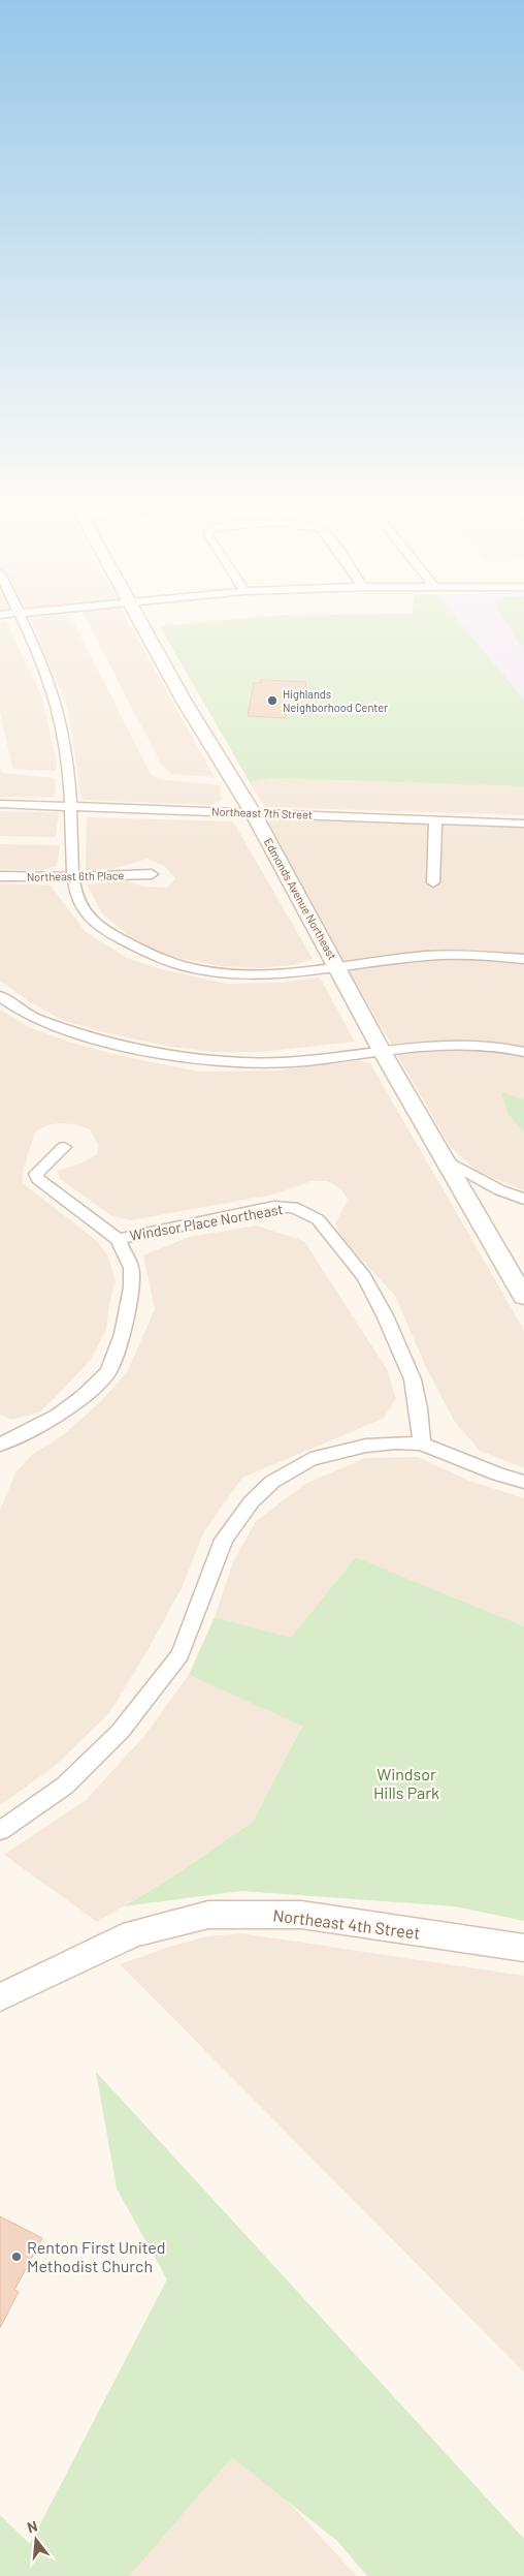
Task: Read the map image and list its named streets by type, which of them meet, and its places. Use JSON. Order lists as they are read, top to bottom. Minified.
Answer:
{"streets":{"street":["Northeast 7th Street","Northeast 6th Place","Edmonds Avenue Northeast","Windsor Place Northeast","Northeast 4th Street"]},"crossings":[["Northeast 7th Street","Edmonds Avenue Northeast"]],"parks":["Windsor Hills Park"],"places":["Highlands Neighborhood Center","Renton First United Methodist Church"],"north":"top"}
